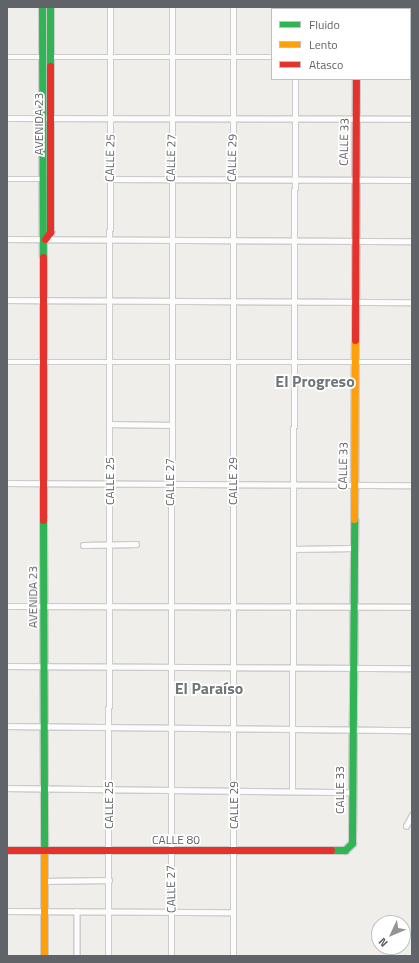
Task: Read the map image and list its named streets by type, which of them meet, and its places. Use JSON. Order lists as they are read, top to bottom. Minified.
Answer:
{"streets":{"street":["AVENIDA 23","CALLE 33","CALLE 25","CALLE 27","CALLE 29","CALLE 80"]},"crossings":[["AVENIDA 23","CALLE 80"],["CALLE 33","CALLE 80"],["CALLE 25","CALLE 80"],["CALLE 27","CALLE 80"],["CALLE 29","CALLE 80"]],"districts":["El Progreso","El Paraíso"],"legend":["Fluido","Lento","Atasco"],"north":"bottom left"}
